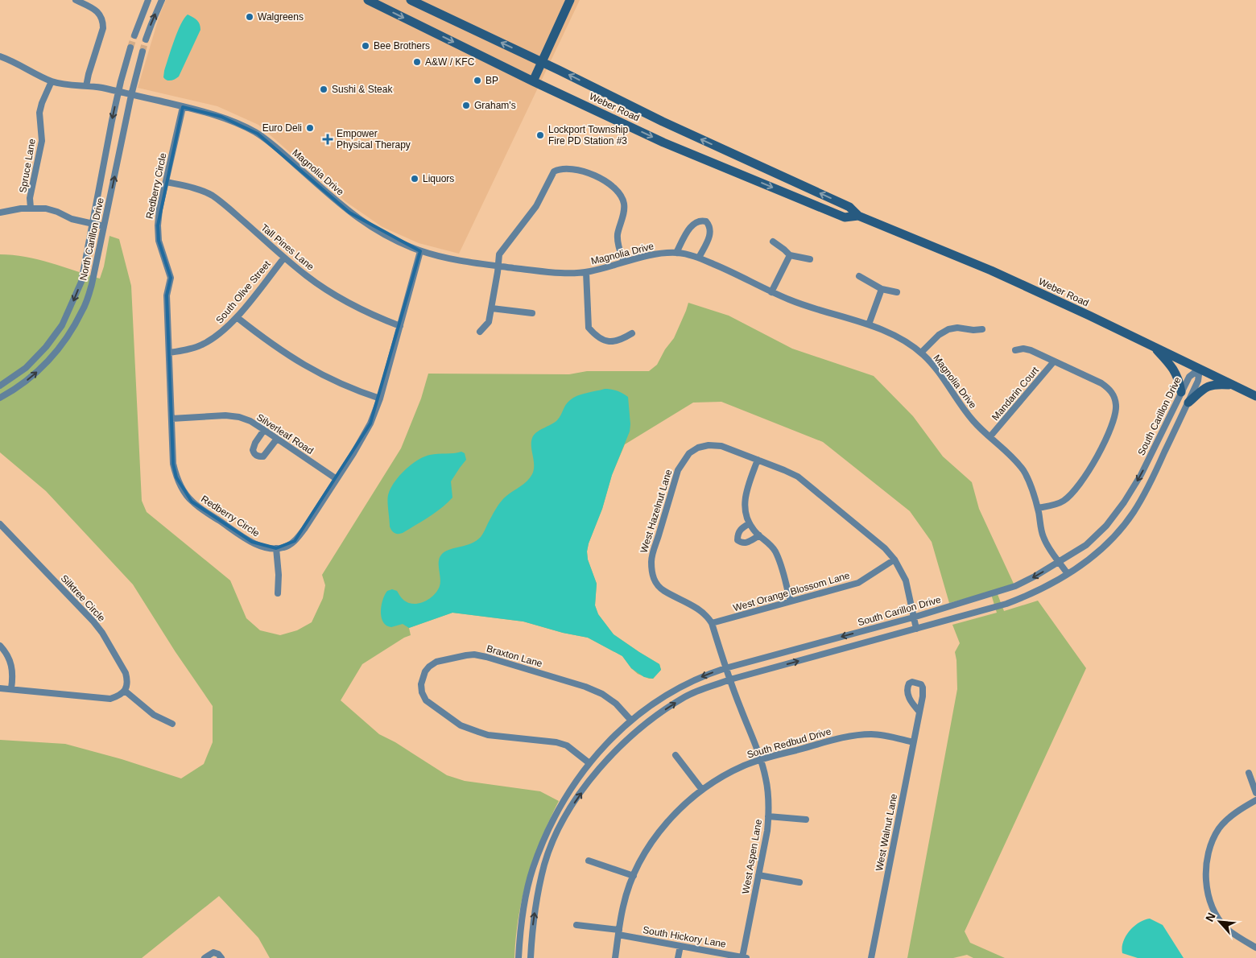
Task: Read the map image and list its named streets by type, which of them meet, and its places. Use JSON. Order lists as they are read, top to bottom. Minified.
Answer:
{"streets":{"main road":["Weber Road"],"street":["Spruce Lane","Magnolia Drive","Redberry Circle","North Carillon Drive","Tall Pines Lane","South Olive Street","Mandarin Court","South Carillon Drive","Silverleaf Road","West Hazelnut Lane","West Orange Blossom Lane","Silktree Circle","Braxton Lane","South Redbud Drive","West Walnut Lane","West Aspen Lane","South Hickory Lane"]},"crossings":[["Weber Road","South Carillon Drive"],["Spruce Lane","Magnolia Drive"],["Magnolia Drive","Redberry Circle"],["Magnolia Drive","North Carillon Drive"],["Magnolia Drive","Mandarin Court"],["Magnolia Drive","South Carillon Drive"],["Redberry Circle","Tall Pines Lane"],["Redberry Circle","South Olive Street"],["Redberry Circle","Silverleaf Road"],["Tall Pines Lane","South Olive Street"],["South Carillon Drive","West Hazelnut Lane"],["South Carillon Drive","Braxton Lane"],["South Carillon Drive","West Aspen Lane"],["West Hazelnut Lane","West Orange Blossom Lane"],["West Hazelnut Lane","West Aspen Lane"],["South Redbud Drive","West Walnut Lane"],["South Redbud Drive","West Aspen Lane"],["South Redbud Drive","South Hickory Lane"],["West Aspen Lane","South Hickory Lane"]],"places":{"other":["Walgreens","Bee Brothers","A&W / KFC","BP","Sushi & Steak","Graham's","Euro Deli","Lockport Township Fire PD Station #3","Liquors"],"health":["Empower Physical Therapy"]},"north":"top left"}
